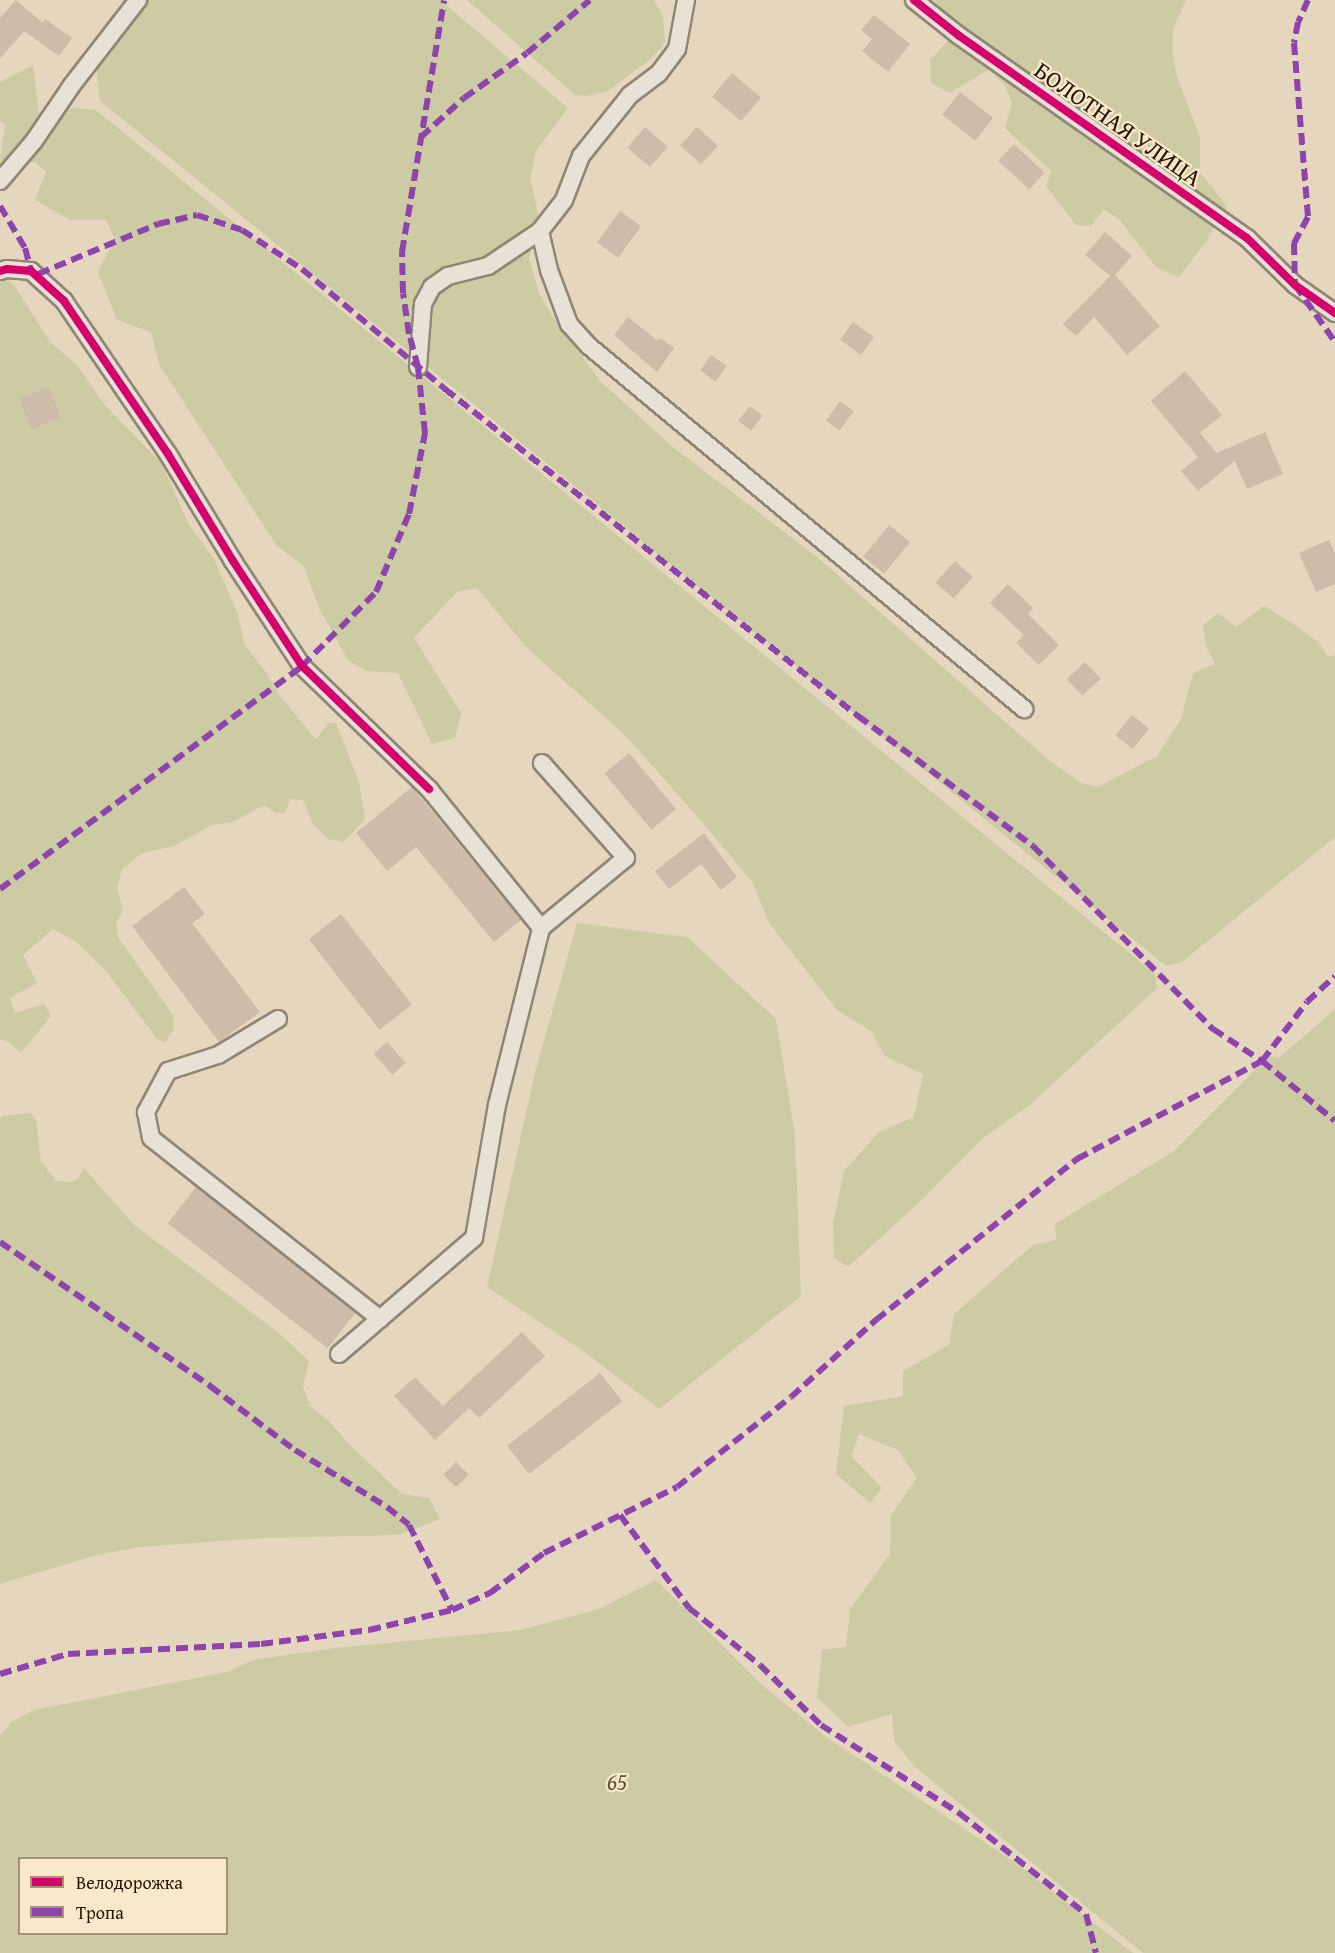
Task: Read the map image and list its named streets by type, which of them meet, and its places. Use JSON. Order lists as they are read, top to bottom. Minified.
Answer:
{"streets":{"street":["БОЛОТНАЯ УЛИЦА"]},"parks":["65"],"legend":["Велодорожка","Тропа"]}
